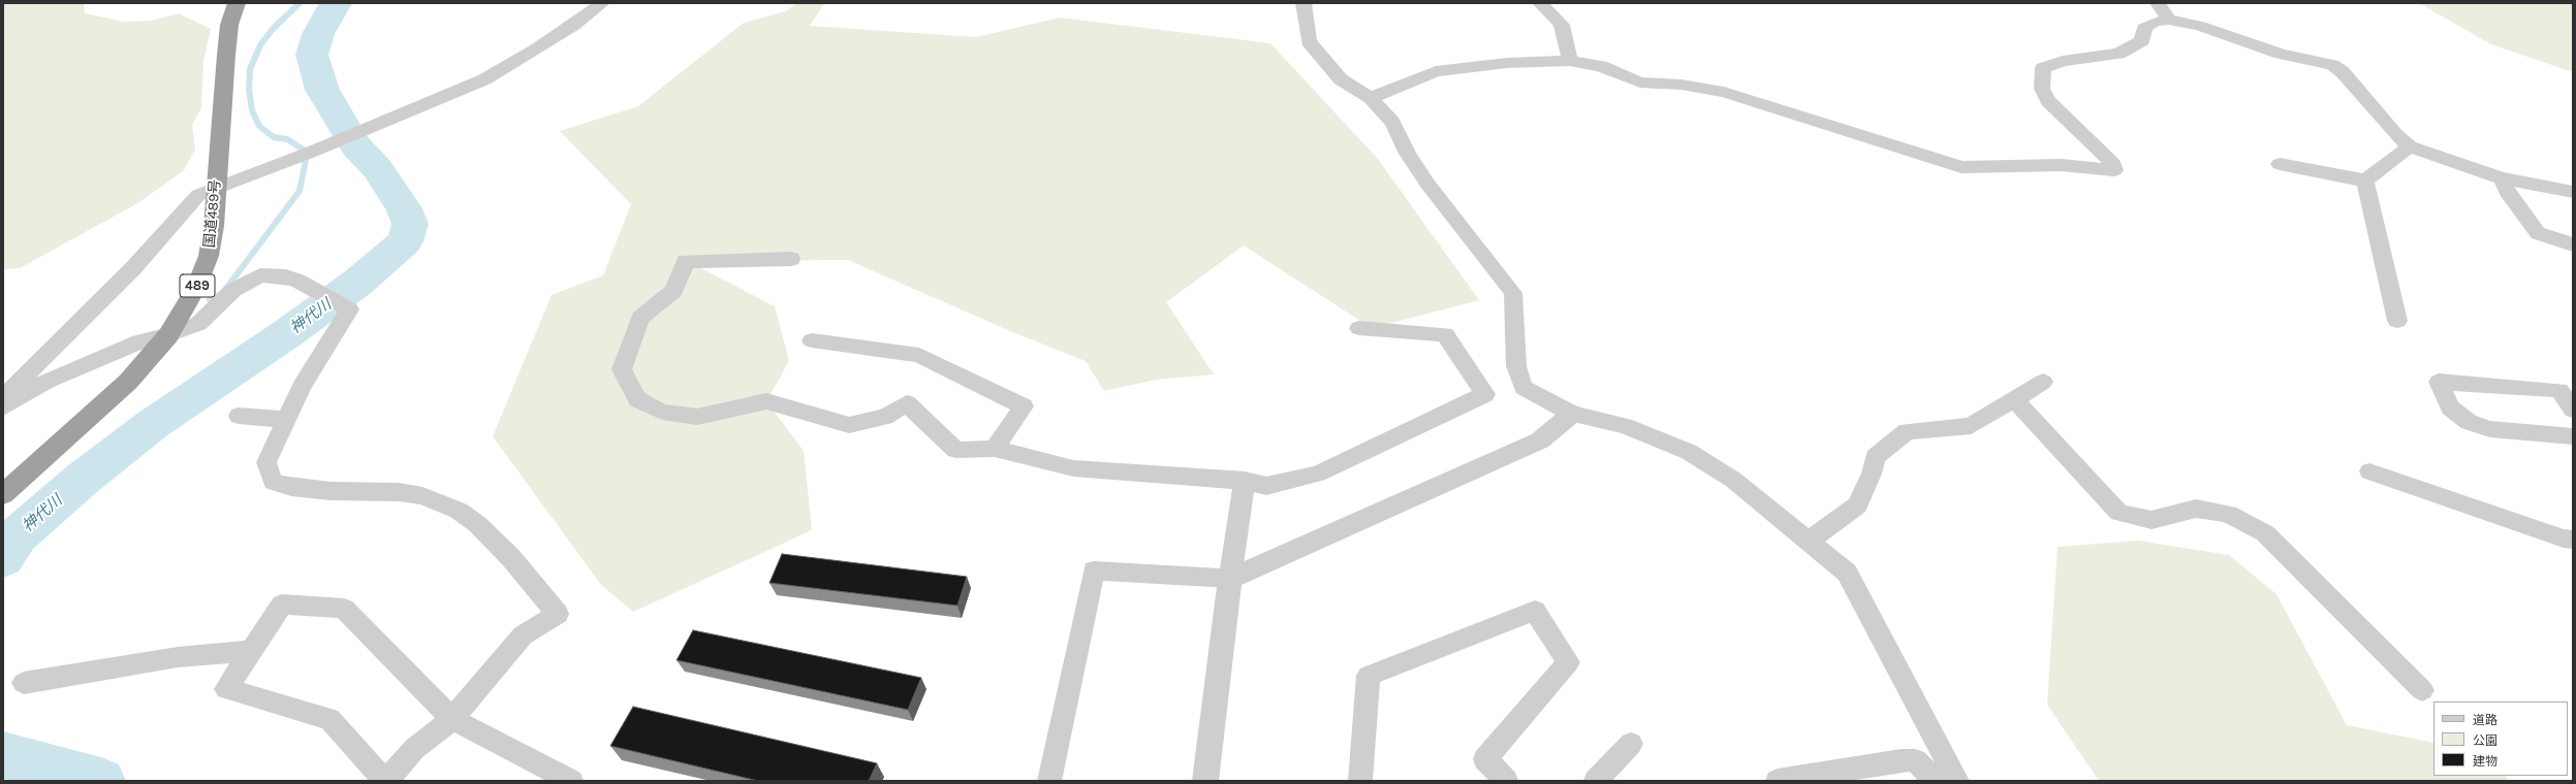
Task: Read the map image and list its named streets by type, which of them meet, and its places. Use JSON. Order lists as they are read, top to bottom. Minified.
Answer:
{"streets":{"highway":["国道489号","489"]},"water":["神代川"],"legend":["道路","公園","建物"]}
